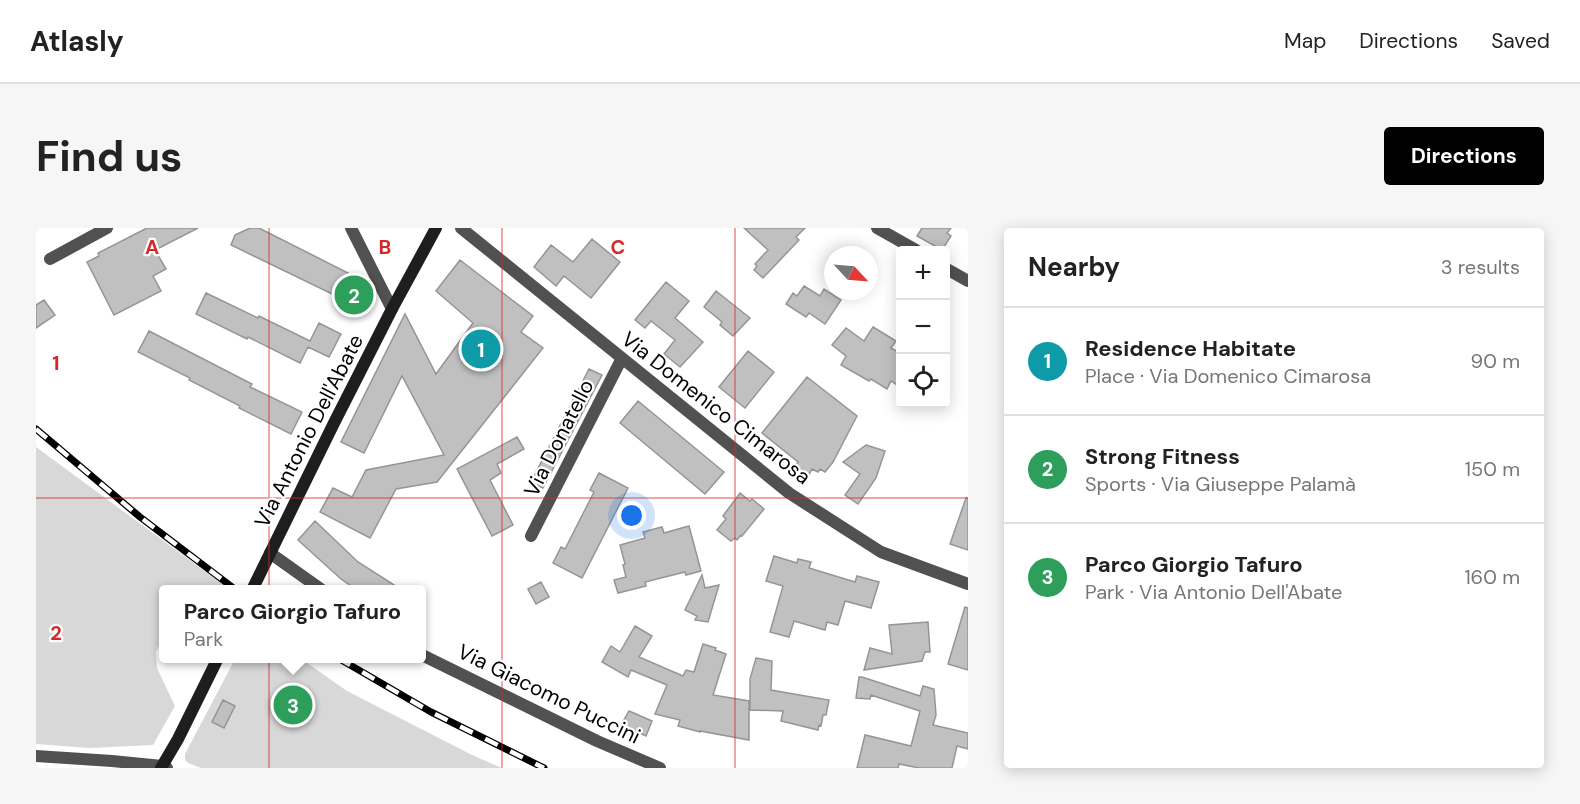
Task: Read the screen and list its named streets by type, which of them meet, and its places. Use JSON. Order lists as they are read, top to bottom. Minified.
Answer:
{"streets":{"main road":["Via Antonio Dell'Abate"],"street":["Via Domenico Cimarosa","Via Donatello","Via Giacomo Puccini"]},"crossings":[["Via Domenico Cimarosa","Via Donatello"]],"north":"bottom right","page":{"header":"Atlasly","nav":["Map","Directions","Saved"],"buttons":"Directions","title":"Find us","heading":["Nearby","3 results"],"map_buttons":["+","−"],"pins":["2","1","3"],"list":[{"mark":"1","name":"Residence Habitate","note":"Place · Via Domenico Cimarosa","value":"90 m"},{"mark":"2","name":"Strong Fitness","note":"Sports · Via Giuseppe Palamà","value":"150 m"},{"mark":"3","name":"Parco Giorgio Tafuro","note":"Park · Via Antonio Dell'Abate","value":"160 m"}],"popup":["Parco Giorgio Tafuro","Park"]},"grid":{"columns":["A","B","C"],"rows":["1","2"]}}
